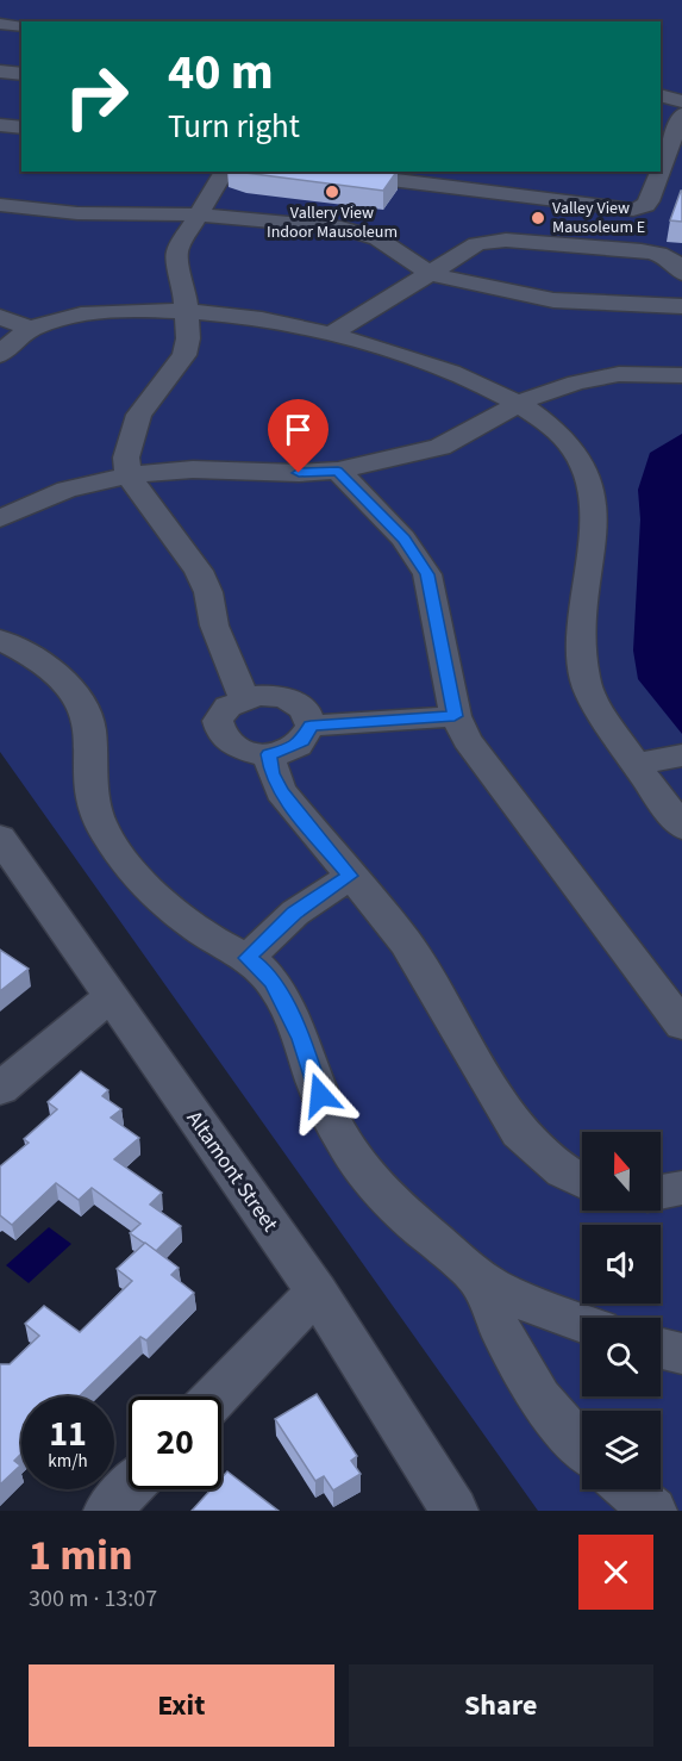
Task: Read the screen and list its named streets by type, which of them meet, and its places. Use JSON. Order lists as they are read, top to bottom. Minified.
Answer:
{"streets":{"street":["Altamont Street"]},"places":["Vallery View Indoor Mausoleum","Valley View Mausoleum E"],"north":"top","page":{"turn":["40 m","Turn right"],"speed":"11 km/h","limit":"20","heading":["1 min","300 m · 13:07"],"buttons":["Exit","Share"]}}
